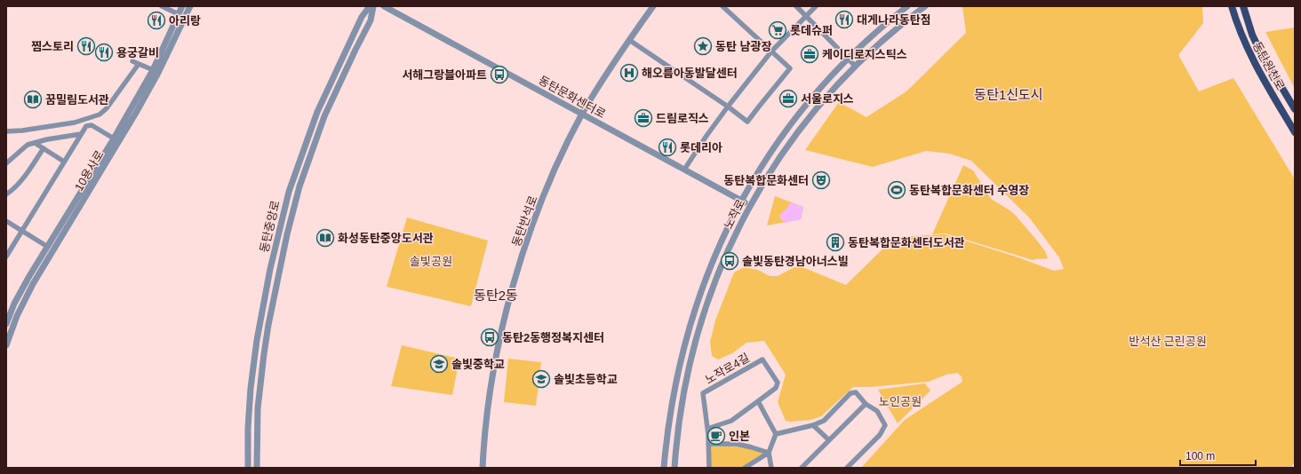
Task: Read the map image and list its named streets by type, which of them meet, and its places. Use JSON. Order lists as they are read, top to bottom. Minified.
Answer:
{"streets":{"main road":["동탄원천로"],"street":["동탄문화센터로","10용사로","노작로","동탄반석로","동탄중앙로","노작로4길"]},"crossings":[["동탄문화센터로","노작로"],["동탄문화센터로","동탄반석로"]],"districts":["동탄1신도시","동탄2동"],"parks":["솔빛공원","반석산 근린공원","노인공원"],"places":{"restaurant":["대게나라동탄점","아리랑","찜스토리","용궁갈비","롯데리아"],"supermarket":["롯데슈퍼"],"place":["동탄 남광장"],"office":["케이디로지스틱스","서울로지스","드림로직스"],"hospital":["해오름아동발달센터"],"bus stop":["서해그랑블아파트","솔빛동탄경남아너스빌","동탄2동행정복지센터"],"library":["꿈밀림도서관","화성동탄중앙도서관"],"theatre":["동탄복합문화센터"],"sports":["동탄복합문화센터 수영장"],"building":["동탄복합문화센터도서관"],"school or university":["솔빛중학교","솔빛초등학교"],"cafe":["인본"]},"scale_bar":"100 m"}
